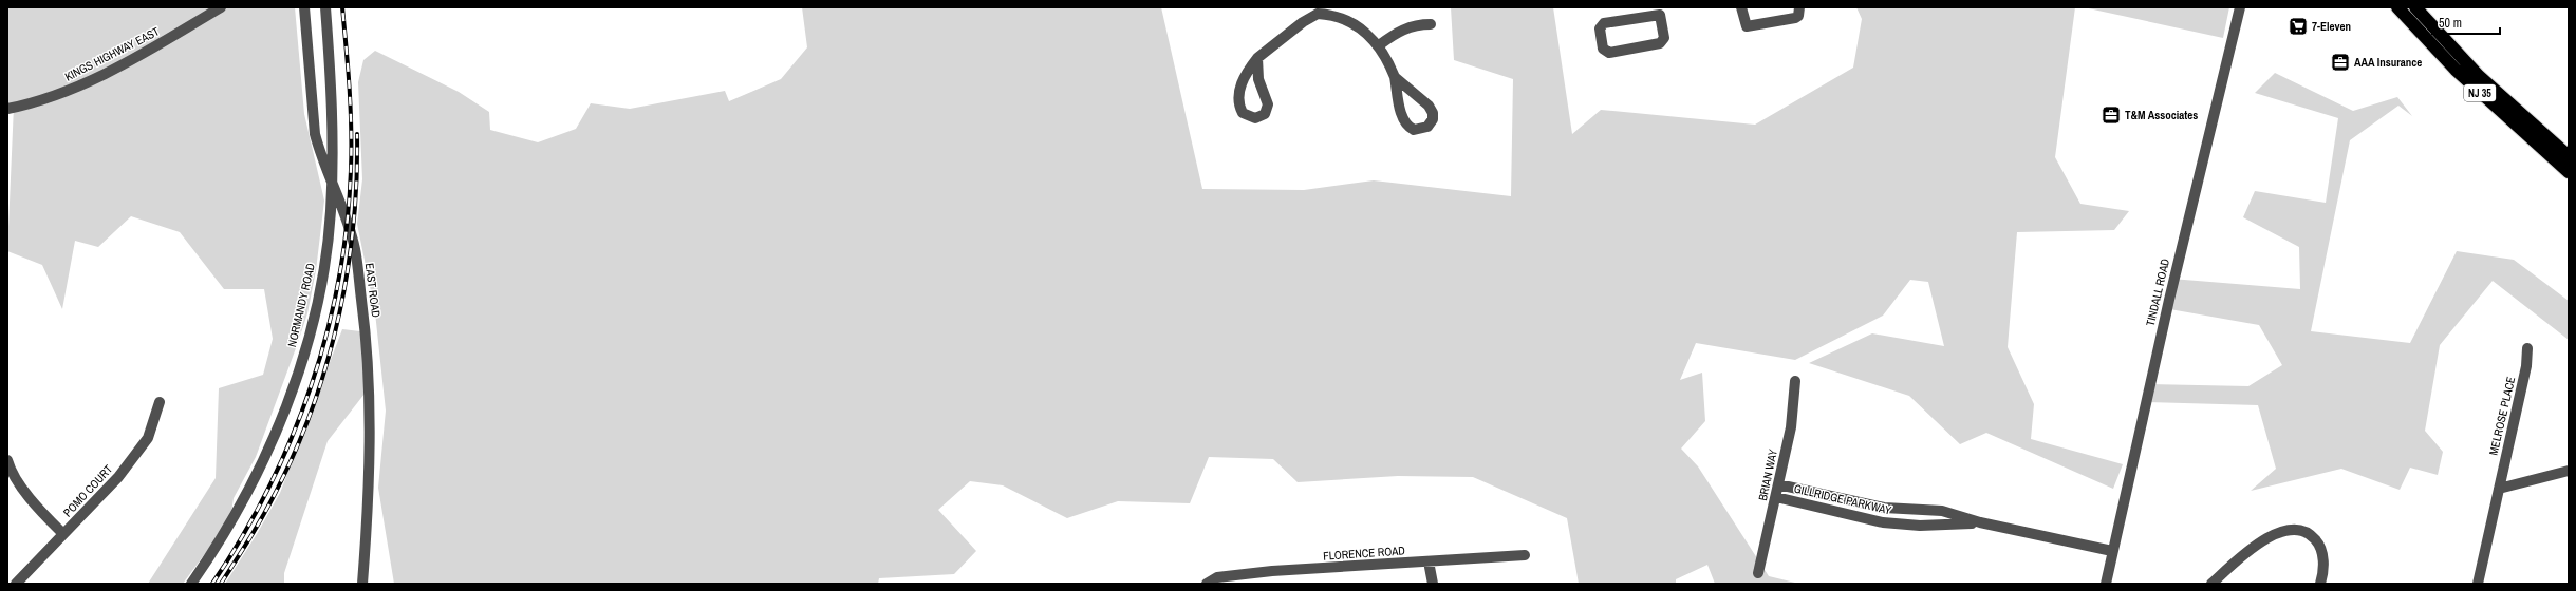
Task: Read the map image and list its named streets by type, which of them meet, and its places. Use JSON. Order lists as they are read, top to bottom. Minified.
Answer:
{"streets":{"highway":["NJ 35"],"street":["KINGS HIGHWAY EAST","EAST ROAD","TINDALL ROAD","NORMANDY ROAD","MELROSE PLACE","BRIAN WAY","POMO COURT","GILLRIDGE PARKWAY","FLORENCE ROAD"]},"crossings":[["EAST ROAD","NORMANDY ROAD"],["TINDALL ROAD","GILLRIDGE PARKWAY"],["BRIAN WAY","GILLRIDGE PARKWAY"]],"places":{"supermarket":["7-Eleven"],"office":["AAA Insurance","T&M Associates"]},"scale_bar":"50 m"}
